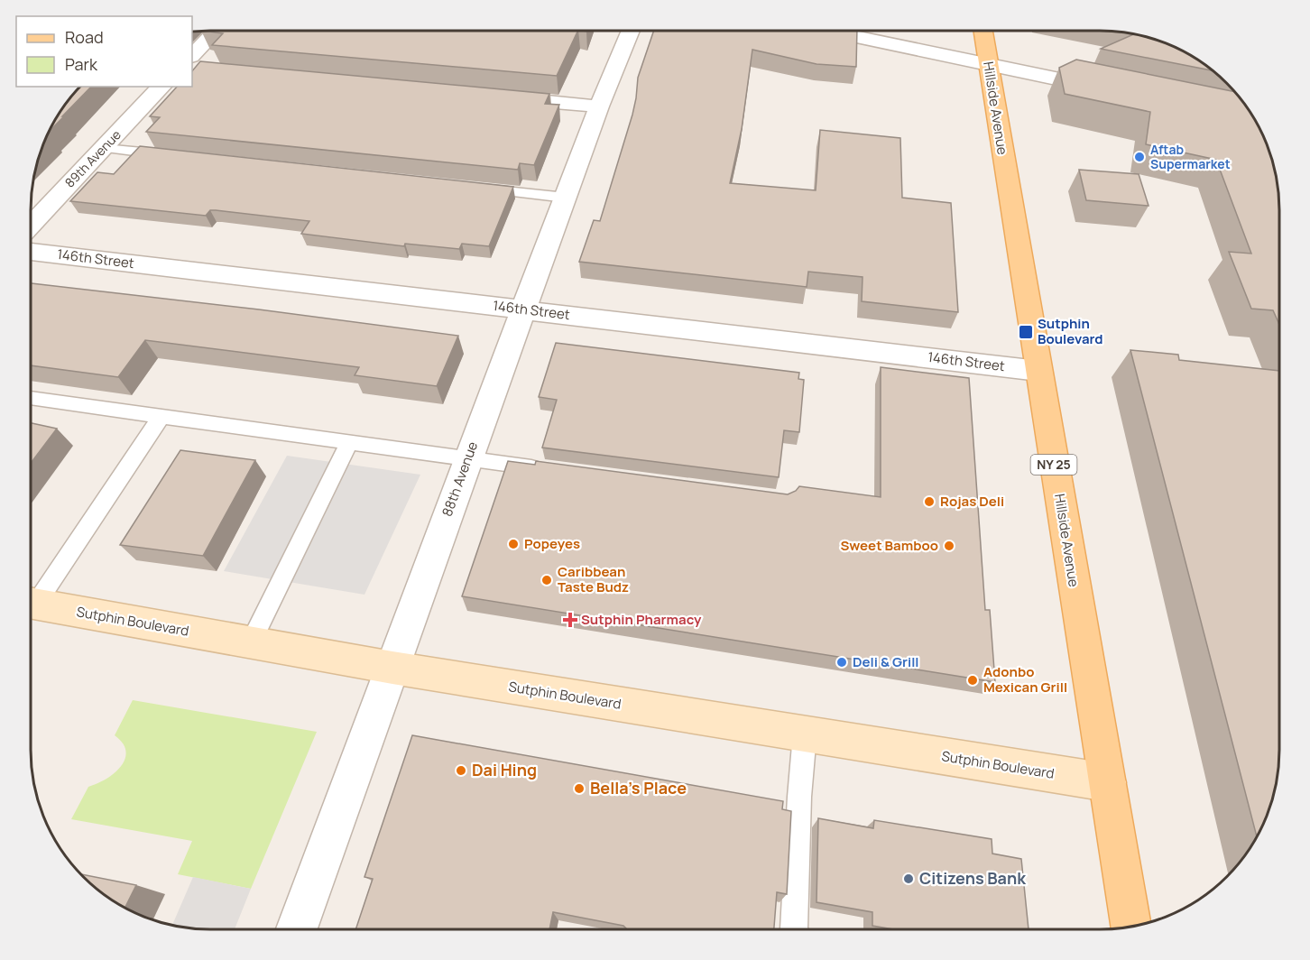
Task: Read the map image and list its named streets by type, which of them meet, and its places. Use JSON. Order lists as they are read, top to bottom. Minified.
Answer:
{"streets":{"main road":["Hillside Avenue","NY 25","Sutphin Boulevard"],"street":["89th Avenue","146th Street","88th Avenue"]},"crossings":[["Hillside Avenue","146th Street"],["Hillside Avenue","Sutphin Boulevard"],["146th Street","88th Avenue"],["88th Avenue","Sutphin Boulevard"]],"places":{"other":["Aftab Supermarket","Rojas Deli","Popeyes","Sweet Bamboo","Caribbean Taste Budz","Deli & Grill","Adonbo Mexican Grill","Dai Hing","Bella's Place","Citizens Bank"],"transit":["Sutphin Boulevard"],"health":["Sutphin Pharmacy"]},"legend":["Road","Park"]}
